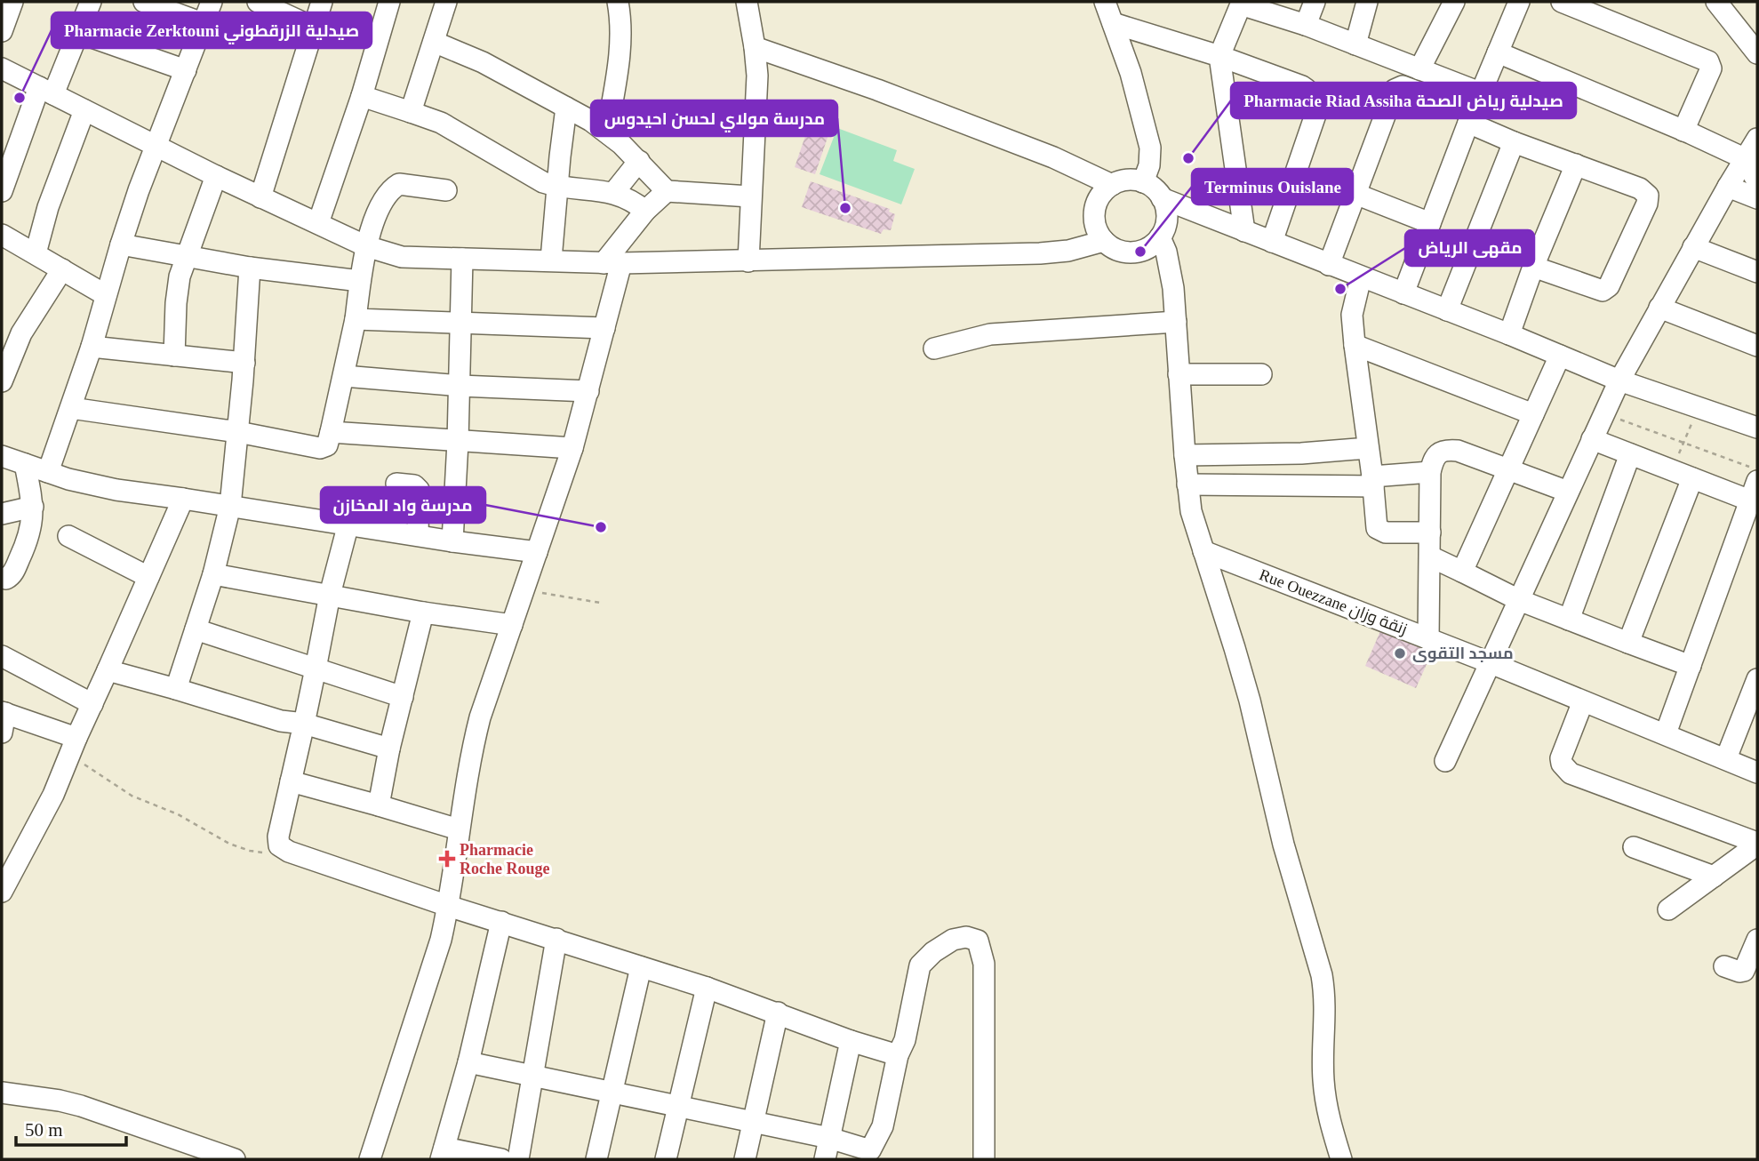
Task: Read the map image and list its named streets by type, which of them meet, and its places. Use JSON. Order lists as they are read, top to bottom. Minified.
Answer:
{"streets":{"street":["Rue Ouezzane زنقة وزان"]},"places":{"other":["Pharmacie Zerktouni صيدلية الزرقطوني","Pharmacie Riad Assiha صيدلية رياض الصحة","مدرسة مولاي لحسن احيدوس","Terminus Ouislane","مقهى الرياض","مدرسة واد المخازن","مسجد التقوى"],"health":["Pharmacie Roche Rouge"]},"scale_bar":"50 m"}
